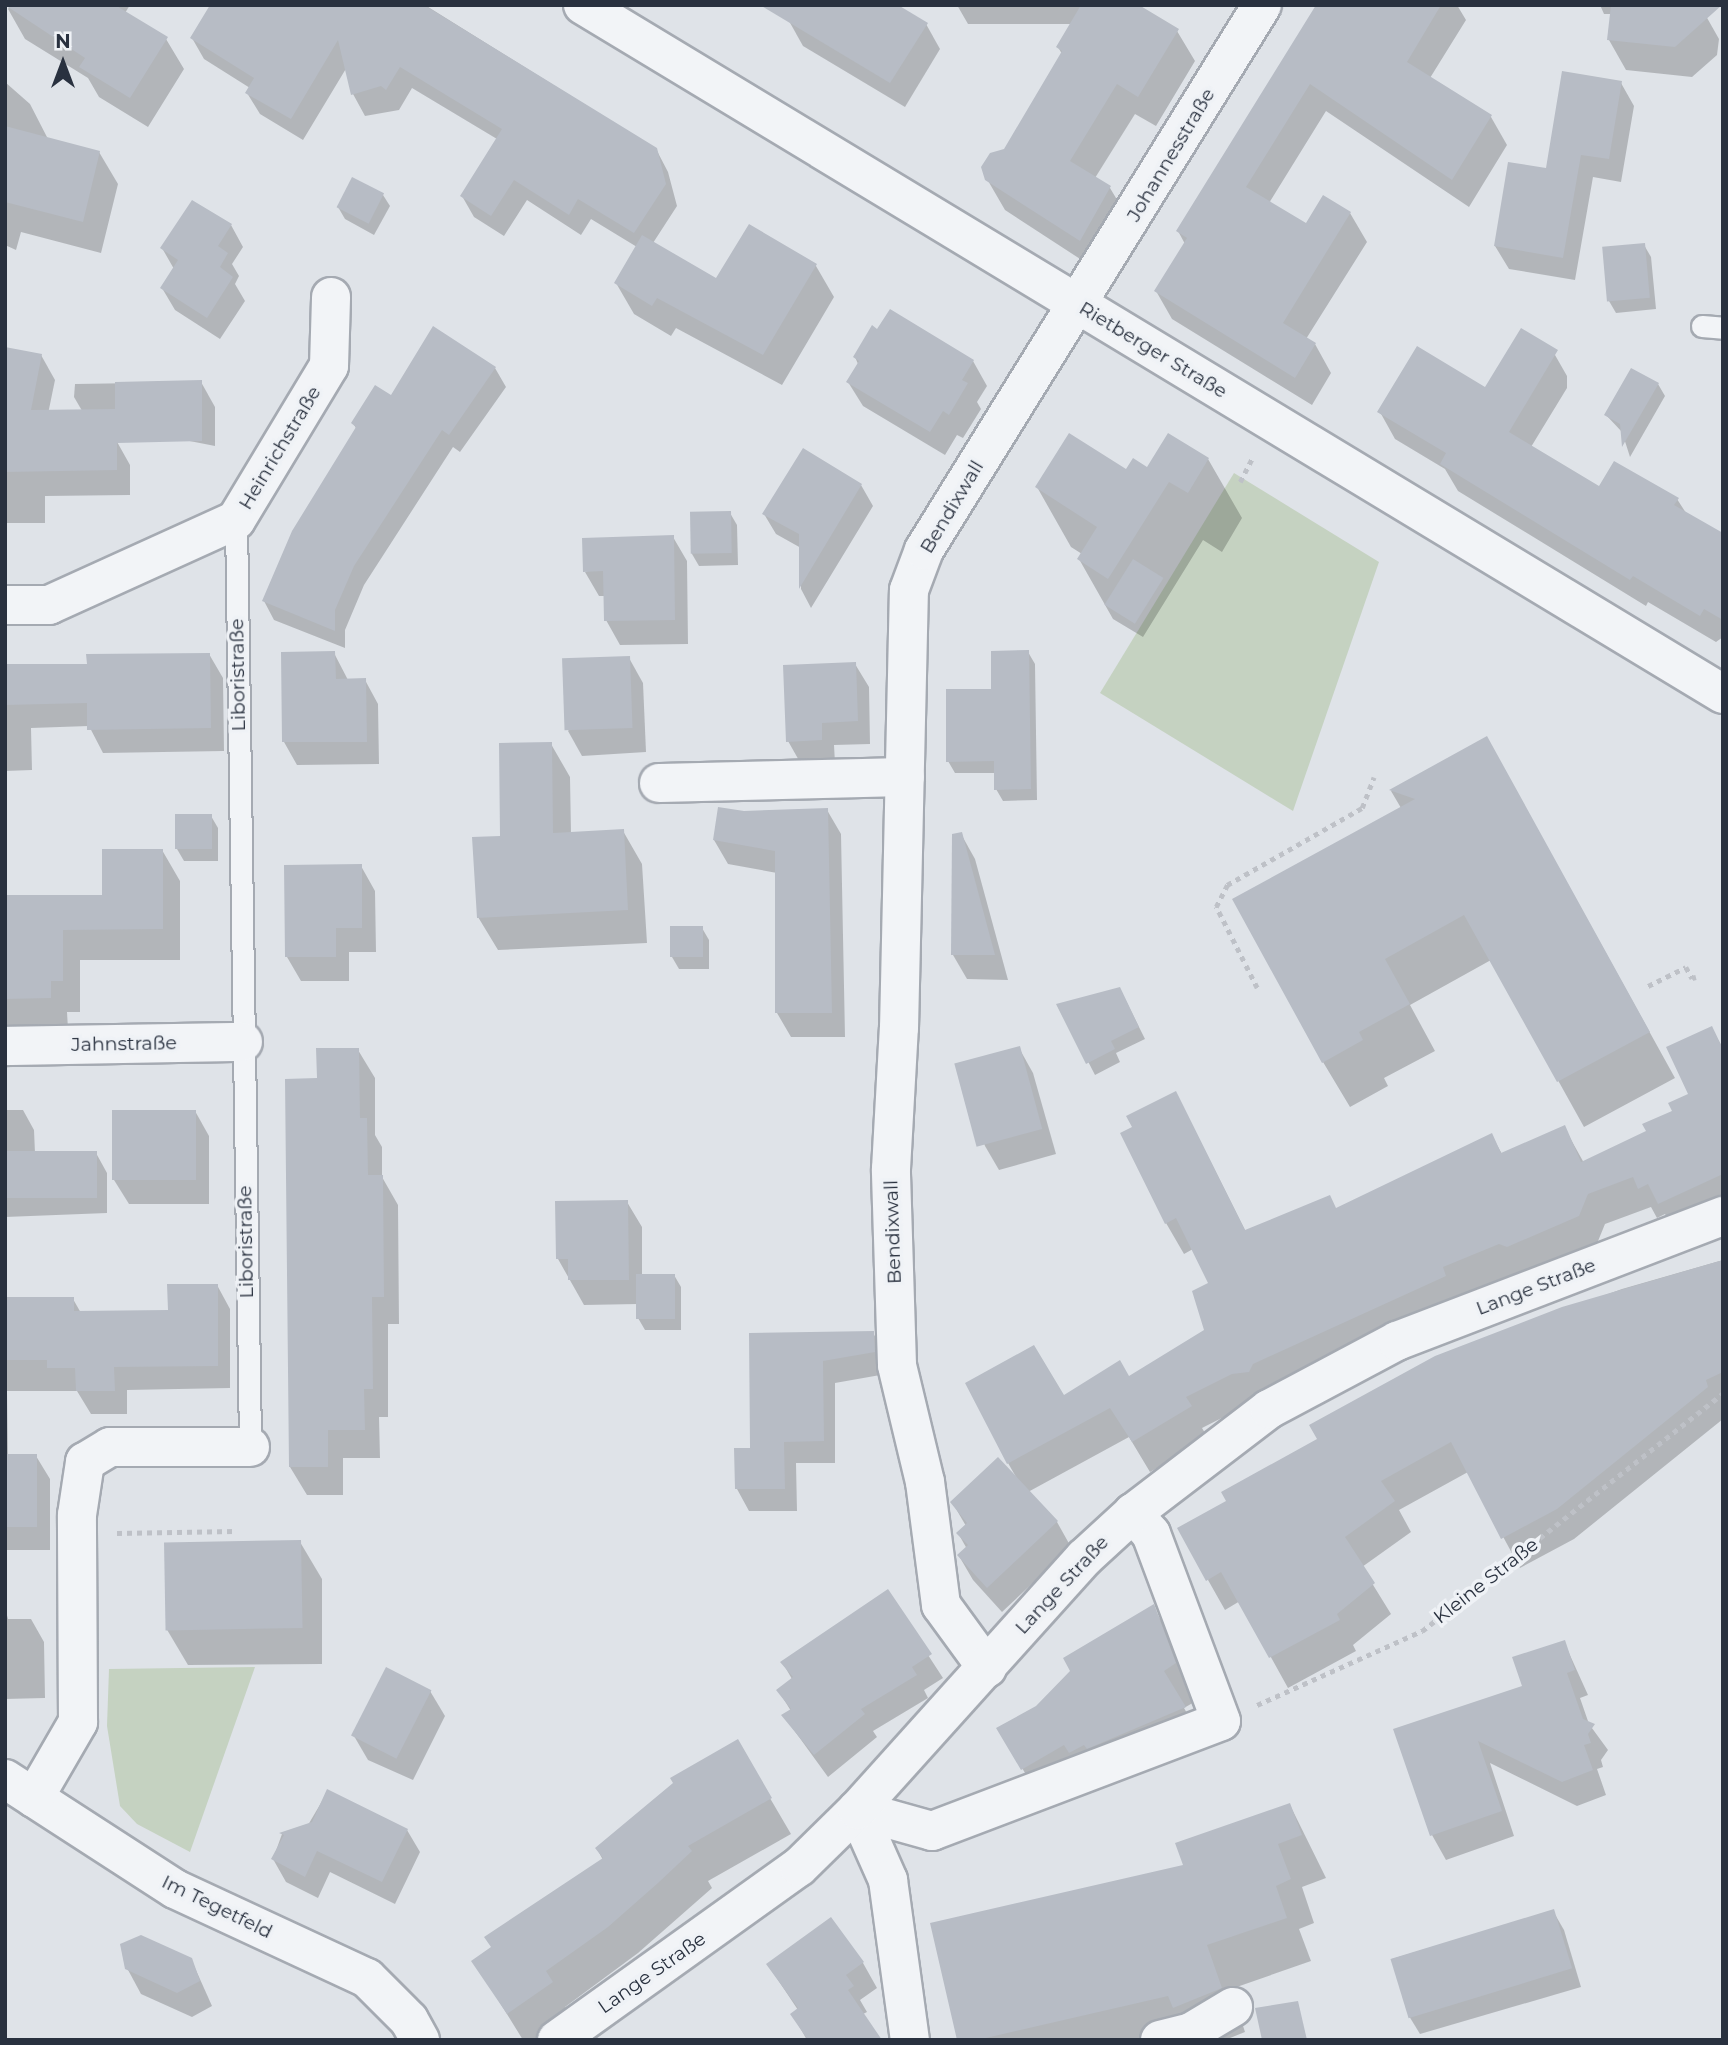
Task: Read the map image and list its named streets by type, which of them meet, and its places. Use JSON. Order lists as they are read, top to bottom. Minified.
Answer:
{"streets":{"street":["Johannesstraße","Rietberger Straße","Heinrichstraße","Bendixwall","Liboristraße","Jahnstraße","Lange Straße","Im Tegetfeld"],"path":["Kleine Straße"]},"crossings":[["Johannesstraße","Rietberger Straße"],["Johannesstraße","Bendixwall"],["Rietberger Straße","Bendixwall"],["Heinrichstraße","Liboristraße"],["Bendixwall","Lange Straße"],["Liboristraße","Jahnstraße"],["Liboristraße","Im Tegetfeld"]],"north":"top"}
